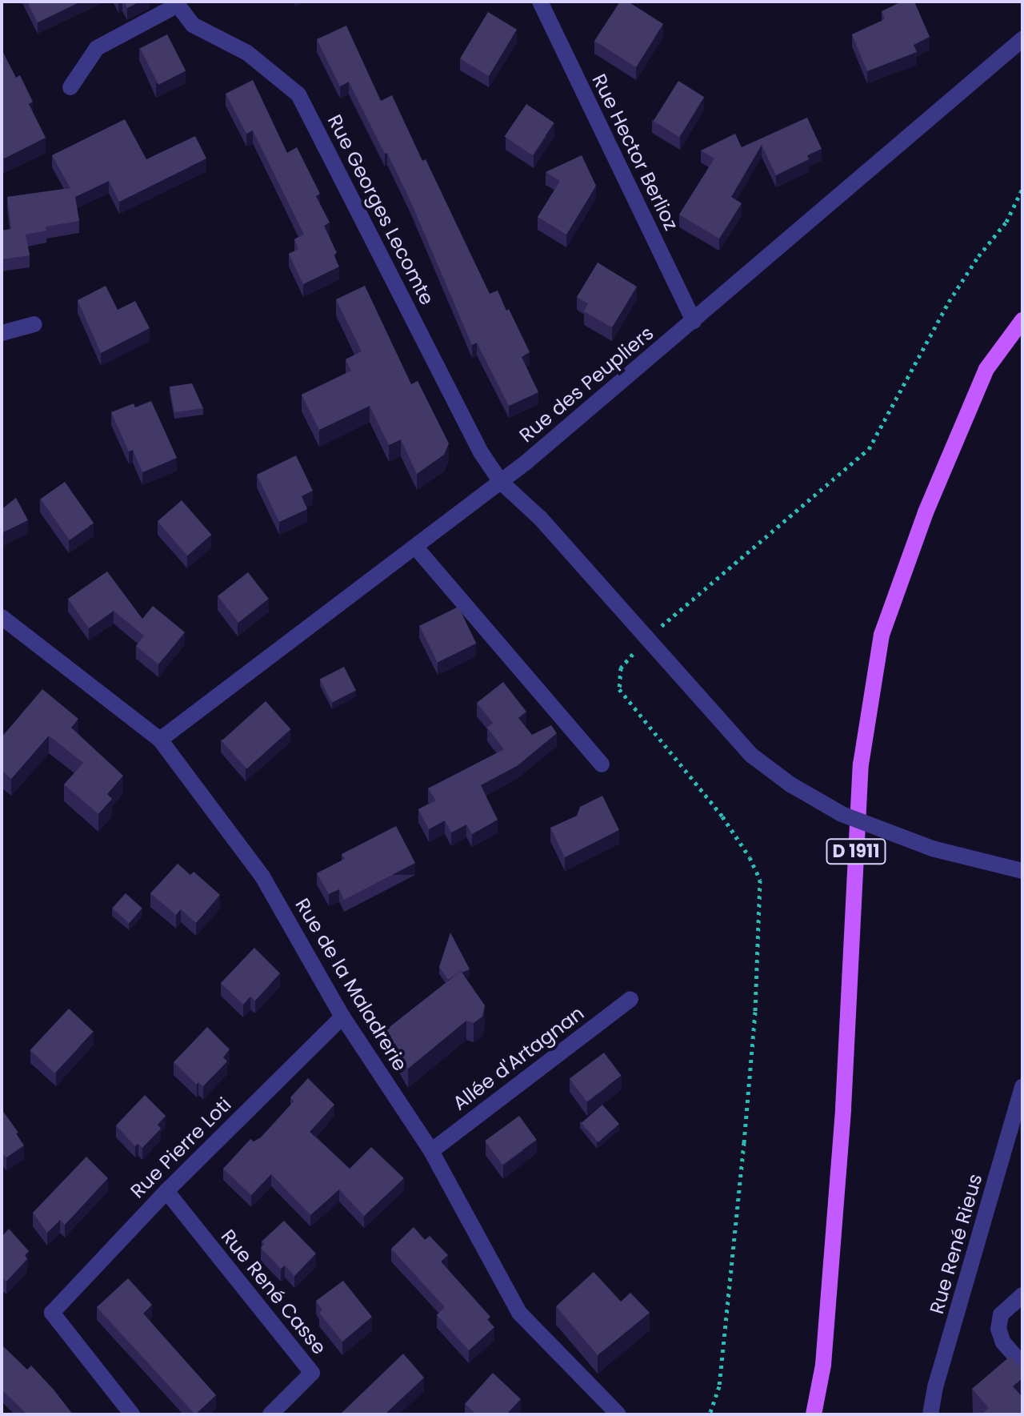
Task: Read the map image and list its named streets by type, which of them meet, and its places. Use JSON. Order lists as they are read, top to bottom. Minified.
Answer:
{"streets":{"main road":["D 1911"],"street":["Rue Hector Berlioz","Rue Georges Lecomte","Rue des Peupliers","Rue de la Maladrerie","Allée d'Artagnan","Rue Pierre Loti","Rue René Rieus","Rue René Casse"]},"crossings":[["Rue Hector Berlioz","Rue des Peupliers"],["Rue Georges Lecomte","Rue des Peupliers"],["Rue des Peupliers","Rue de la Maladrerie"],["Rue de la Maladrerie","Allée d'Artagnan"],["Rue de la Maladrerie","Rue Pierre Loti"],["Rue Pierre Loti","Rue René Casse"]]}
